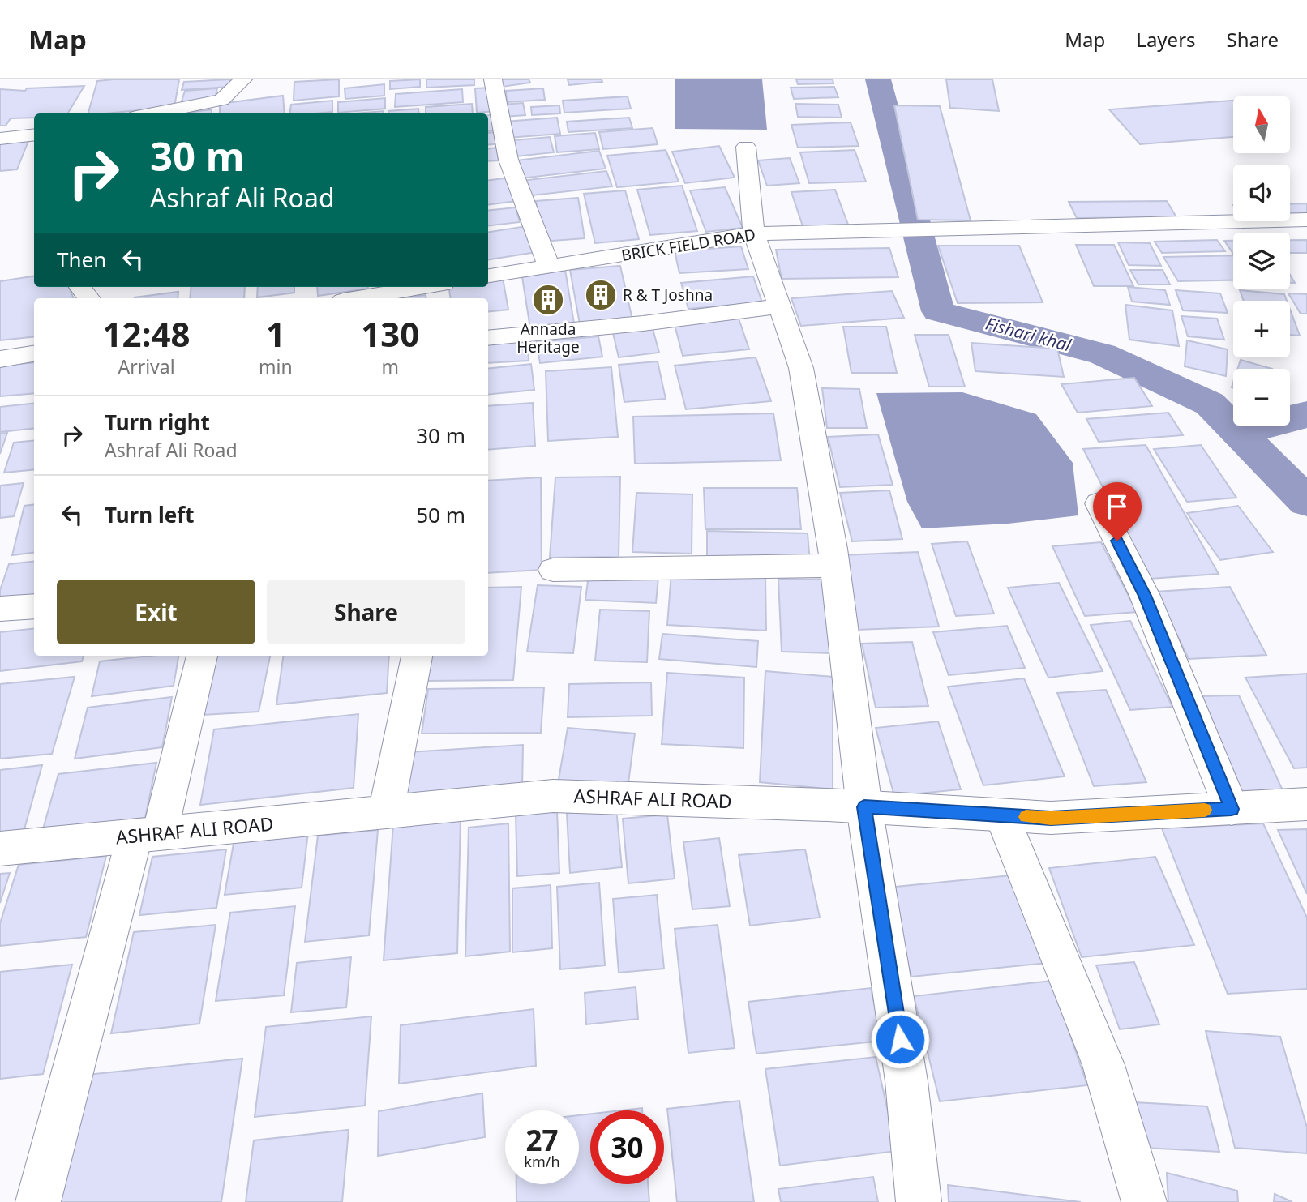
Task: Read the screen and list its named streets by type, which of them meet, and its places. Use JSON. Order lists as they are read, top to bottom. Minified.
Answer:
{"streets":{"street":["BRICK FIELD ROAD","ASHRAF ALI ROAD"]},"water":["Fishari khal"],"places":{"building":["R & T Joshna","Annada Heritage"]},"north":"top","page":{"header":"Map","nav":["Map","Layers","Share"],"map_buttons":["+","−"],"turn":["30 m","Ashraf Ali Road"],"then":"Then","eta":["12:48","Arrival","1","min","130","m"],"list":[{"name":"Turn right","note":"Ashraf Ali Road","value":"30 m"},{"name":"Turn left","value":"50 m"}],"buttons":["Exit","Share"],"speed":"27 km/h","limit":"30"}}
